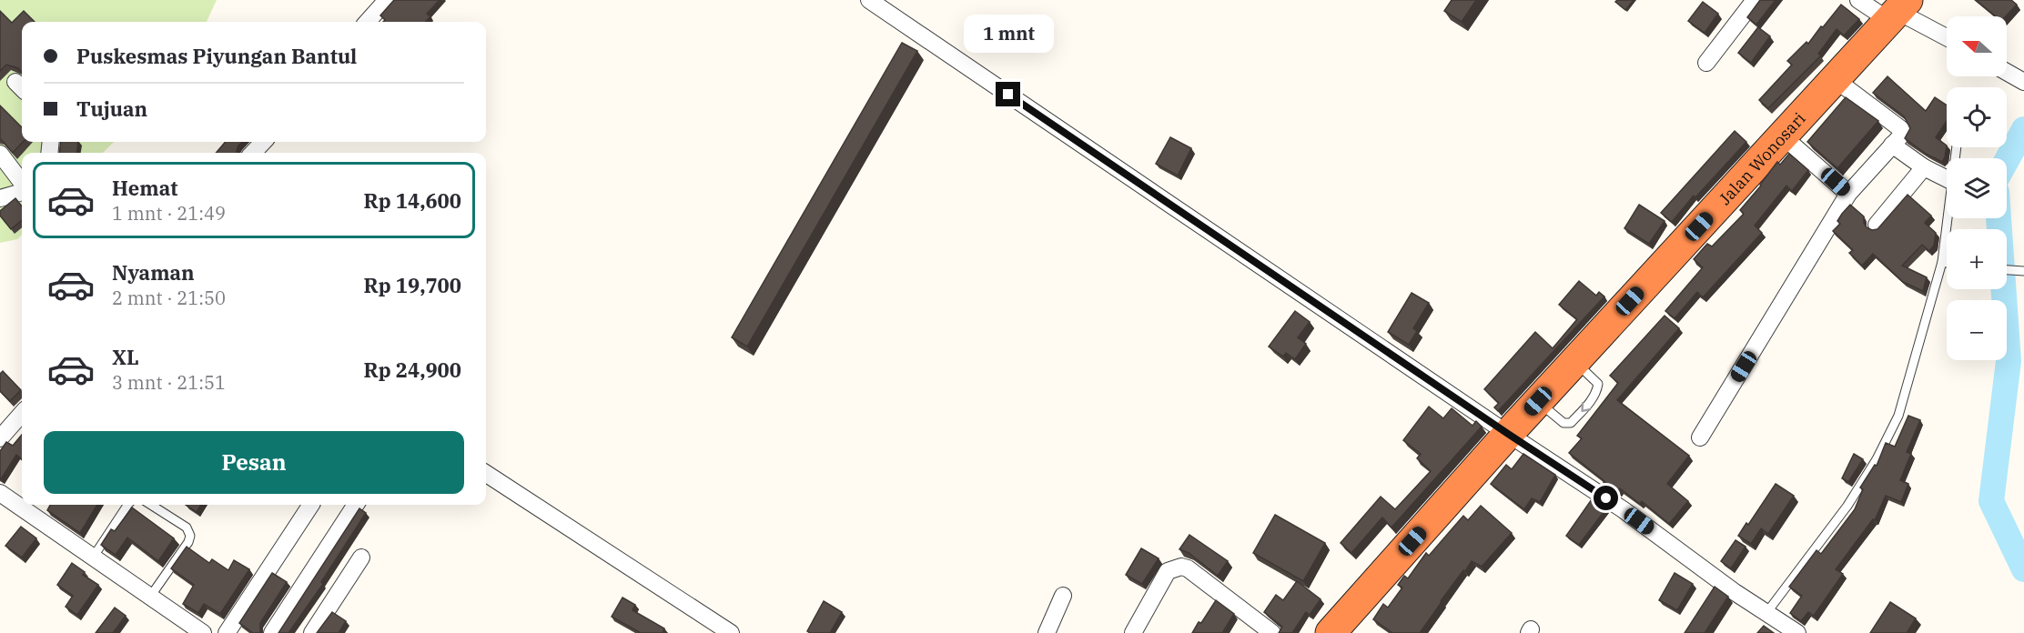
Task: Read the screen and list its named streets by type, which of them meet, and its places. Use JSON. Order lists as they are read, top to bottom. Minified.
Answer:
{"streets":{"highway":["Jalan Wonosari"]},"north":"left","page":{"bubble":"1 mnt","map_buttons":["+","−"],"banner":["Puskesmas Piyungan Bantul","Tujuan"],"list":[{"name":"Hemat","note":"1 mnt · 21:49","value":"Rp 14,600"},{"name":"Nyaman","note":"2 mnt · 21:50","value":"Rp 19,700"},{"name":"XL","note":"3 mnt · 21:51","value":"Rp 24,900"}],"buttons":"Pesan"}}
